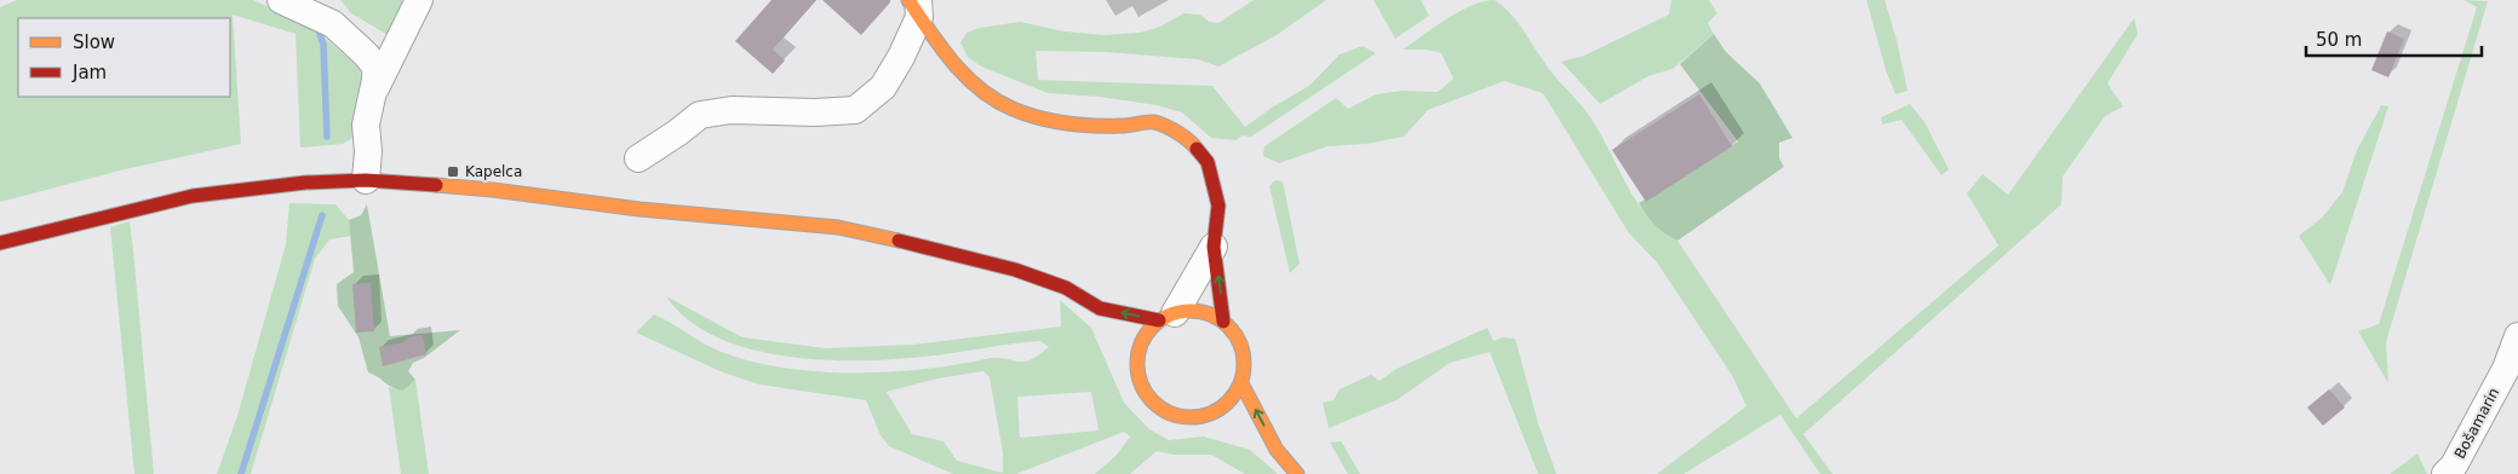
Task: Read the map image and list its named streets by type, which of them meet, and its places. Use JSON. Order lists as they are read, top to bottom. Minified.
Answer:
{"streets":{"street":["Bošamarin"]},"places":{"transit":["Kapelca"]},"legend":["Slow","Jam"],"scale_bar":"50 m"}
